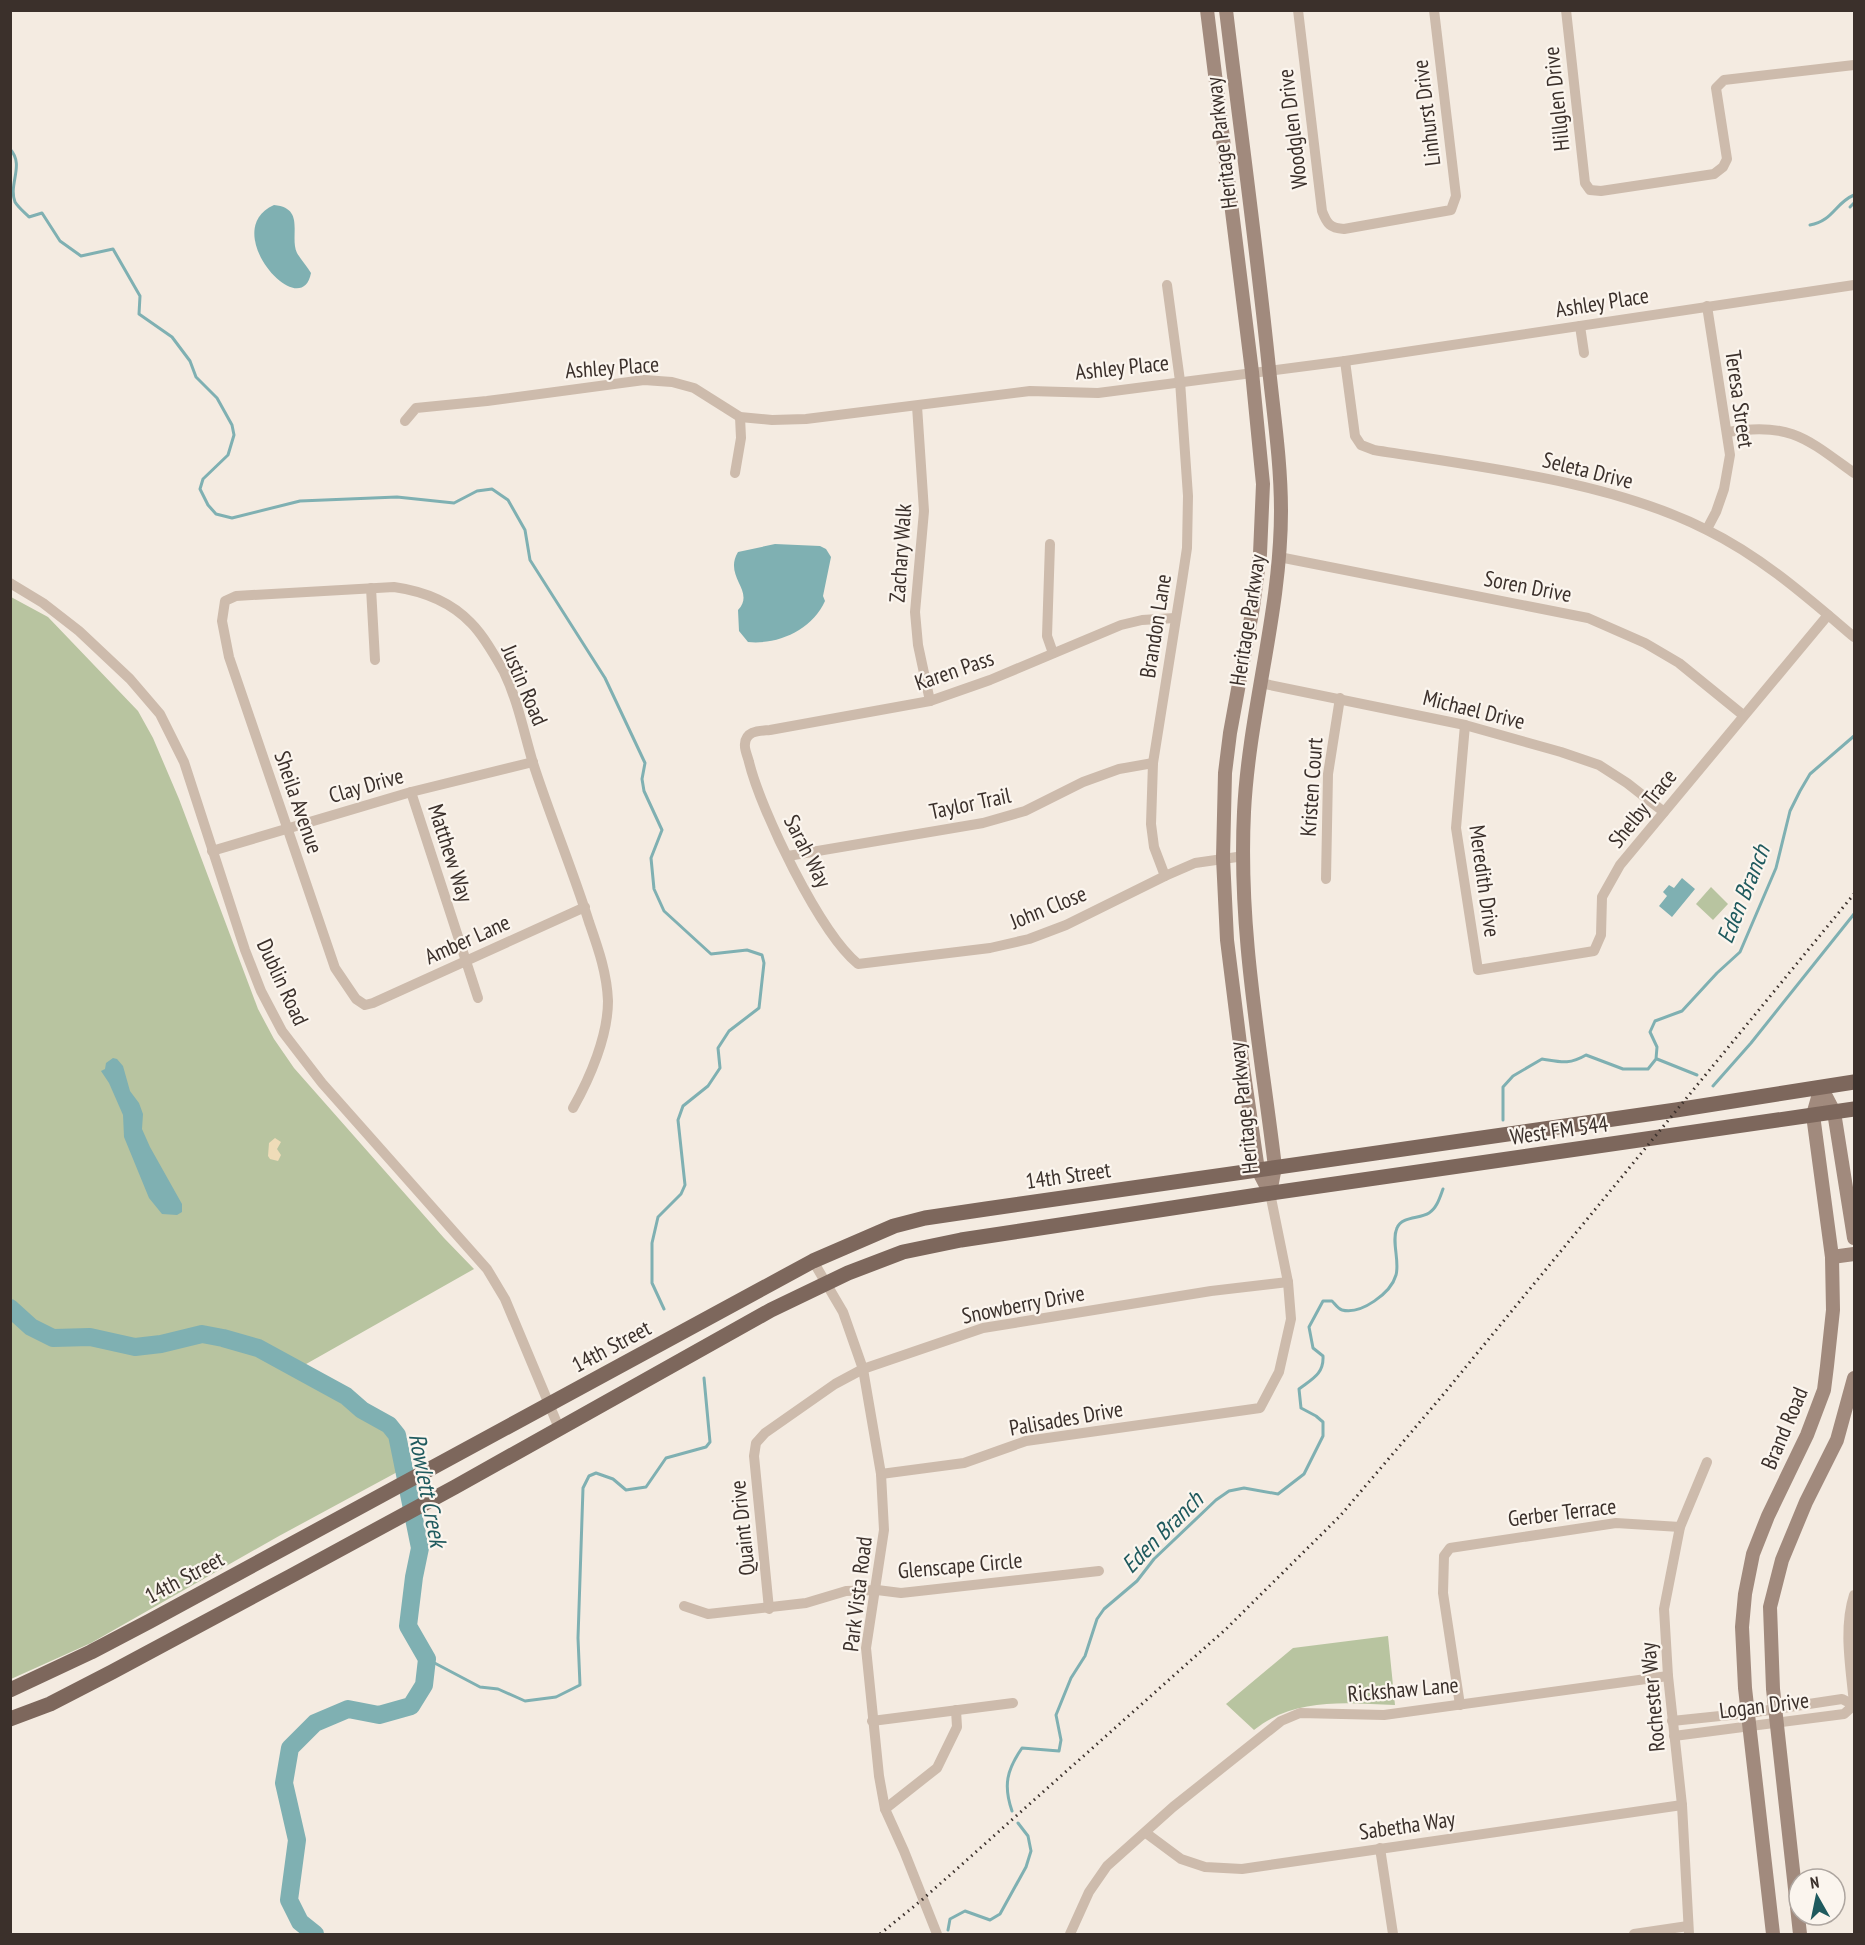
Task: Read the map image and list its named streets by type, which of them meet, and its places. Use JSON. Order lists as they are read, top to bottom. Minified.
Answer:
{"streets":{"main road":["Heritage Parkway","West FM 544","14th Street","Brand Road"],"street":["Hillglen Drive","Linhurst Drive","Woodglen Drive","Ashley Place","Teresa Street","Seleta Drive","Zachary Walk","Soren Drive","Brandon Lane","Karen Pass","Justin Road","Michael Drive","Clay Drive","Kristen Court","Sheila Avenue","Taylor Trail","Shelby Trace","Sarah Way","Matthew Way","Meredith Drive","John Close","Amber Lane","Dublin Road","Snowberry Drive","Palisades Drive","Gerber Terrace","Quaint Drive","Glenscape Circle","Park Vista Road","Rickshaw Lane","Rochester Way","Logan Drive","Sabetha Way"]},"crossings":[["Linhurst Drive","Woodglen Drive"],["Heritage Parkway","Ashley Place"],["Heritage Parkway","Soren Drive"],["Heritage Parkway","Michael Drive"],["Heritage Parkway","John Close"],["Heritage Parkway","West FM 544"],["Heritage Parkway","14th Street"],["Ashley Place","Teresa Street"],["Ashley Place","Seleta Drive"],["Ashley Place","Zachary Walk"],["Ashley Place","Brandon Lane"],["Teresa Street","Seleta Drive"],["Seleta Drive","Shelby Trace"],["Zachary Walk","Karen Pass"],["Soren Drive","Shelby Trace"],["Brandon Lane","Karen Pass"],["Brandon Lane","Taylor Trail"],["Brandon Lane","John Close"],["Karen Pass","Sarah Way"],["Justin Road","Clay Drive"],["Justin Road","Sheila Avenue"],["Justin Road","Amber Lane"],["Michael Drive","Kristen Court"],["Michael Drive","Shelby Trace"],["Michael Drive","Meredith Drive"],["Clay Drive","Sheila Avenue"],["Clay Drive","Matthew Way"],["Clay Drive","Dublin Road"],["Sheila Avenue","Amber Lane"],["Taylor Trail","Sarah Way"],["Shelby Trace","Meredith Drive"],["Sarah Way","John Close"],["Matthew Way","Amber Lane"],["Dublin Road","14th Street"],["West FM 544","14th Street"],["West FM 544","Brand Road"],["14th Street","Park Vista Road"],["Snowberry Drive","Palisades Drive"],["Snowberry Drive","Quaint Drive"],["Snowberry Drive","Park Vista Road"],["Palisades Drive","Park Vista Road"],["Brand Road","Logan Drive"],["Gerber Terrace","Rickshaw Lane"],["Gerber Terrace","Rochester Way"],["Quaint Drive","Glenscape Circle"],["Glenscape Circle","Park Vista Road"],["Rickshaw Lane","Rochester Way"],["Rickshaw Lane","Sabetha Way"],["Rochester Way","Logan Drive"],["Rochester Way","Sabetha Way"]],"water":["Eden Branch","Rowlett Creek"],"north":"top"}
